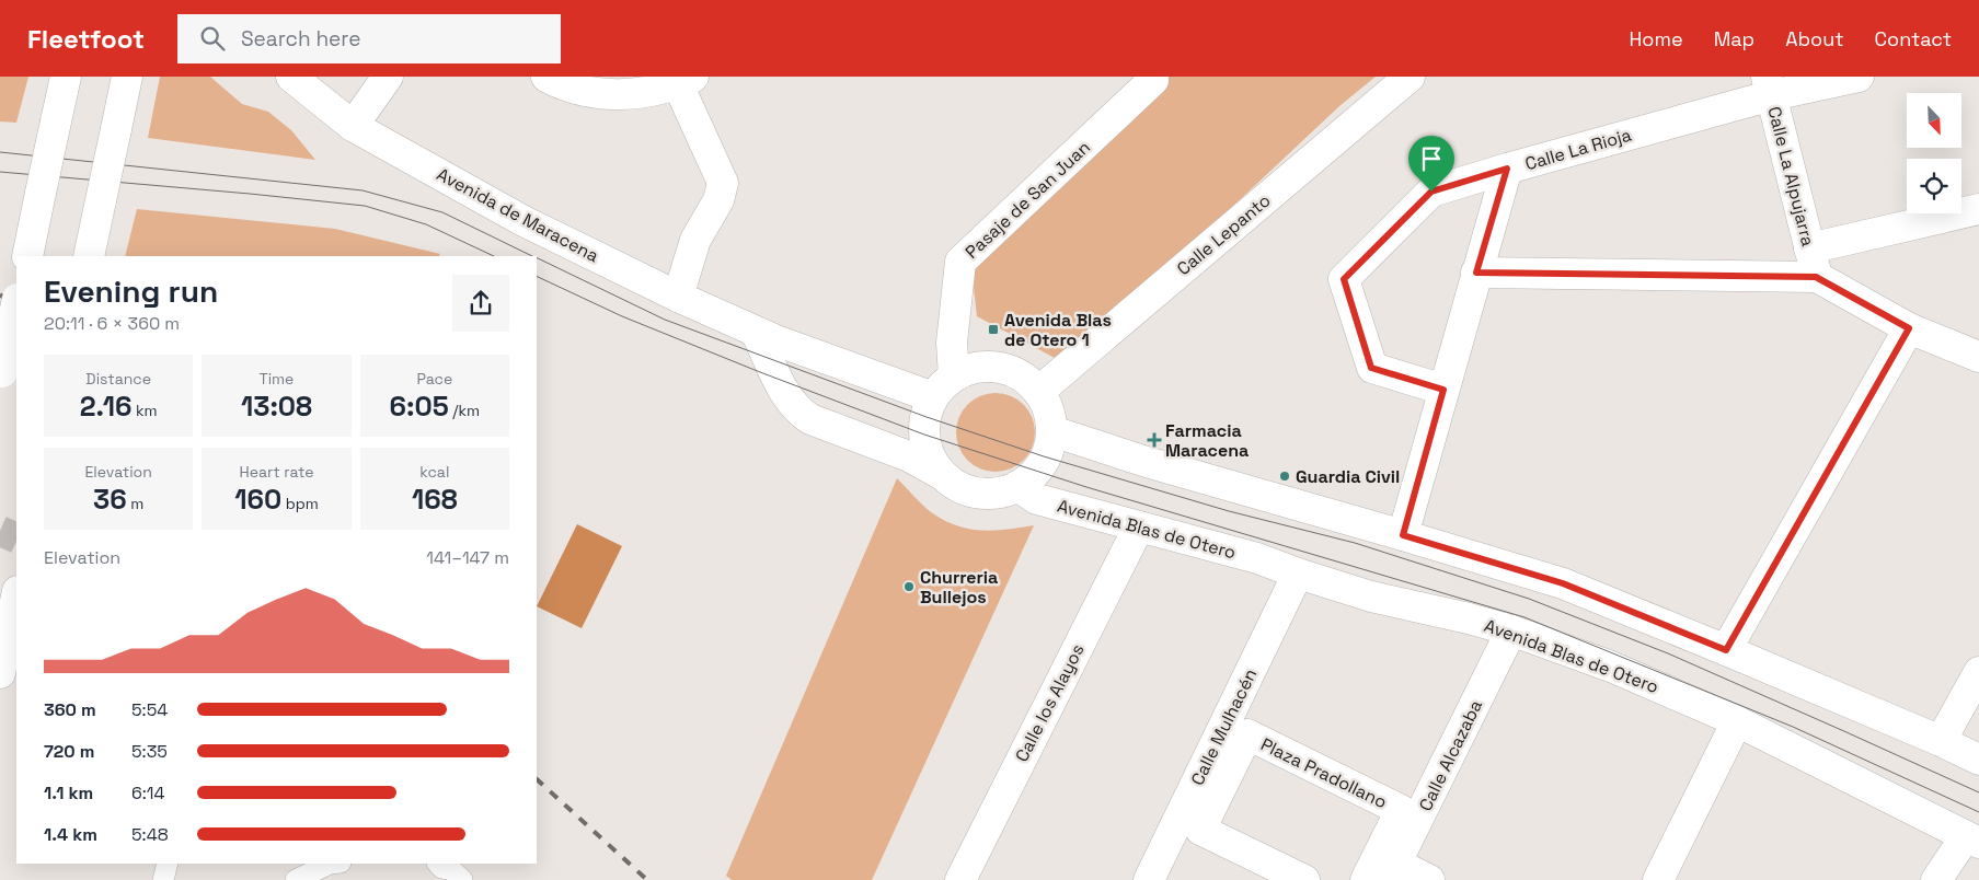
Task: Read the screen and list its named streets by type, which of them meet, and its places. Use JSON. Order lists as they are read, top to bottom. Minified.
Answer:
{"streets":{"main road":["Calle La Rioja","Calle La Alpujarra","Pasaje de San Juan","Avenida de Maracena","Calle Lepanto","Avenida Blas de Otero","Calle los Alayos","Calle Mulhacén","Calle Alcazaba","Plaza Pradollano"]},"crossings":[["Calle La Rioja","Calle La Alpujarra"],["Pasaje de San Juan","Avenida de Maracena"],["Pasaje de San Juan","Calle Lepanto"],["Pasaje de San Juan","Avenida Blas de Otero"],["Avenida de Maracena","Calle Lepanto"],["Avenida de Maracena","Avenida Blas de Otero"],["Calle Lepanto","Avenida Blas de Otero"],["Avenida Blas de Otero","Calle los Alayos"],["Avenida Blas de Otero","Calle Mulhacén"],["Avenida Blas de Otero","Calle Alcazaba"]],"places":{"transit":["Avenida Blas de Otero 1"],"health":["Farmacia Maracena"],"other":["Guardia Civil","Churreria Bullejos"]},"north":"bottom right","page":{"header":"Fleetfoot","search":"Search here","nav":["Home","Map","About","Contact"],"heading":["Evening run","20:11 · 6 × 360 m"],"stats":[["Distance","2.16 km"],["Time","13:08"],["Pace","6:05 /km"],["Elevation","36 m"],["Heart rate","160 bpm"],["kcal","168"]],"chart":["Elevation","141–147 m"],"list":[{"name":"360 m","note":"5:54"},{"name":"720 m","note":"5:35"},{"name":"1.1 km","note":"6:14"},{"name":"1.4 km","note":"5:48"}]}}
